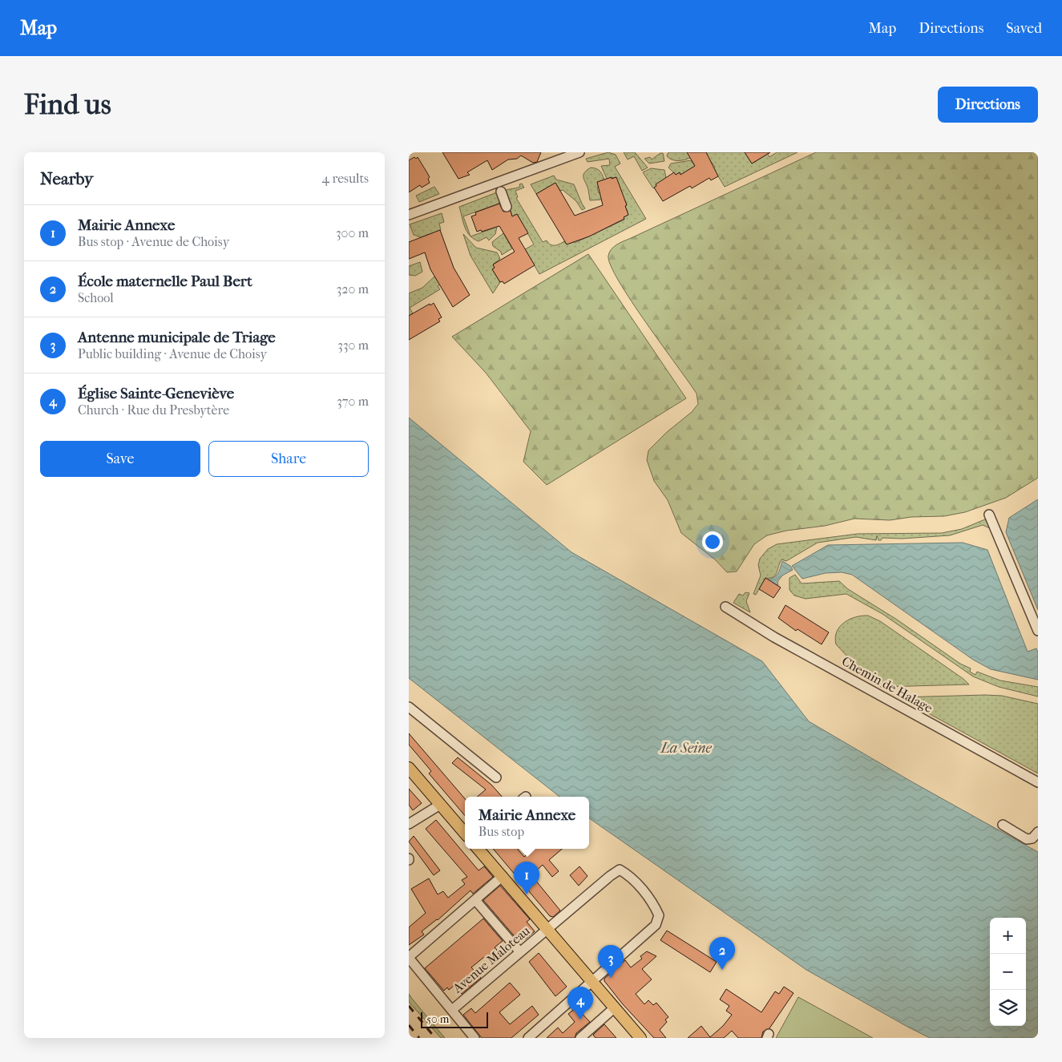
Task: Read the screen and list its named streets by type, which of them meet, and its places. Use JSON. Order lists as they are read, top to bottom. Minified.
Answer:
{"streets":{"street":["Chemin de Halage","Avenue Maloteau"]},"water":["La Seine"],"scale_bar":"50 m","page":{"header":"Map","nav":["Map","Directions","Saved"],"buttons":["Directions",["Save","Share"]],"title":"Find us","heading":["Nearby","4 results"],"list":[{"mark":"1","name":"Mairie Annexe","note":"Bus stop · Avenue de Choisy","value":"300 m"},{"mark":"2","name":"École maternelle Paul Bert","note":"School","value":"320 m"},{"mark":"3","name":"Antenne municipale de Triage","note":"Public building · Avenue de Choisy","value":"330 m"},{"mark":"4","name":"Église Sainte-Geneviève","note":"Church · Rue du Presbytère","value":"370 m"}],"popup":["Mairie Annexe","Bus stop"],"pins":["1","2","3","4"],"map_buttons":["+","−"],"scale":"50 m"}}
